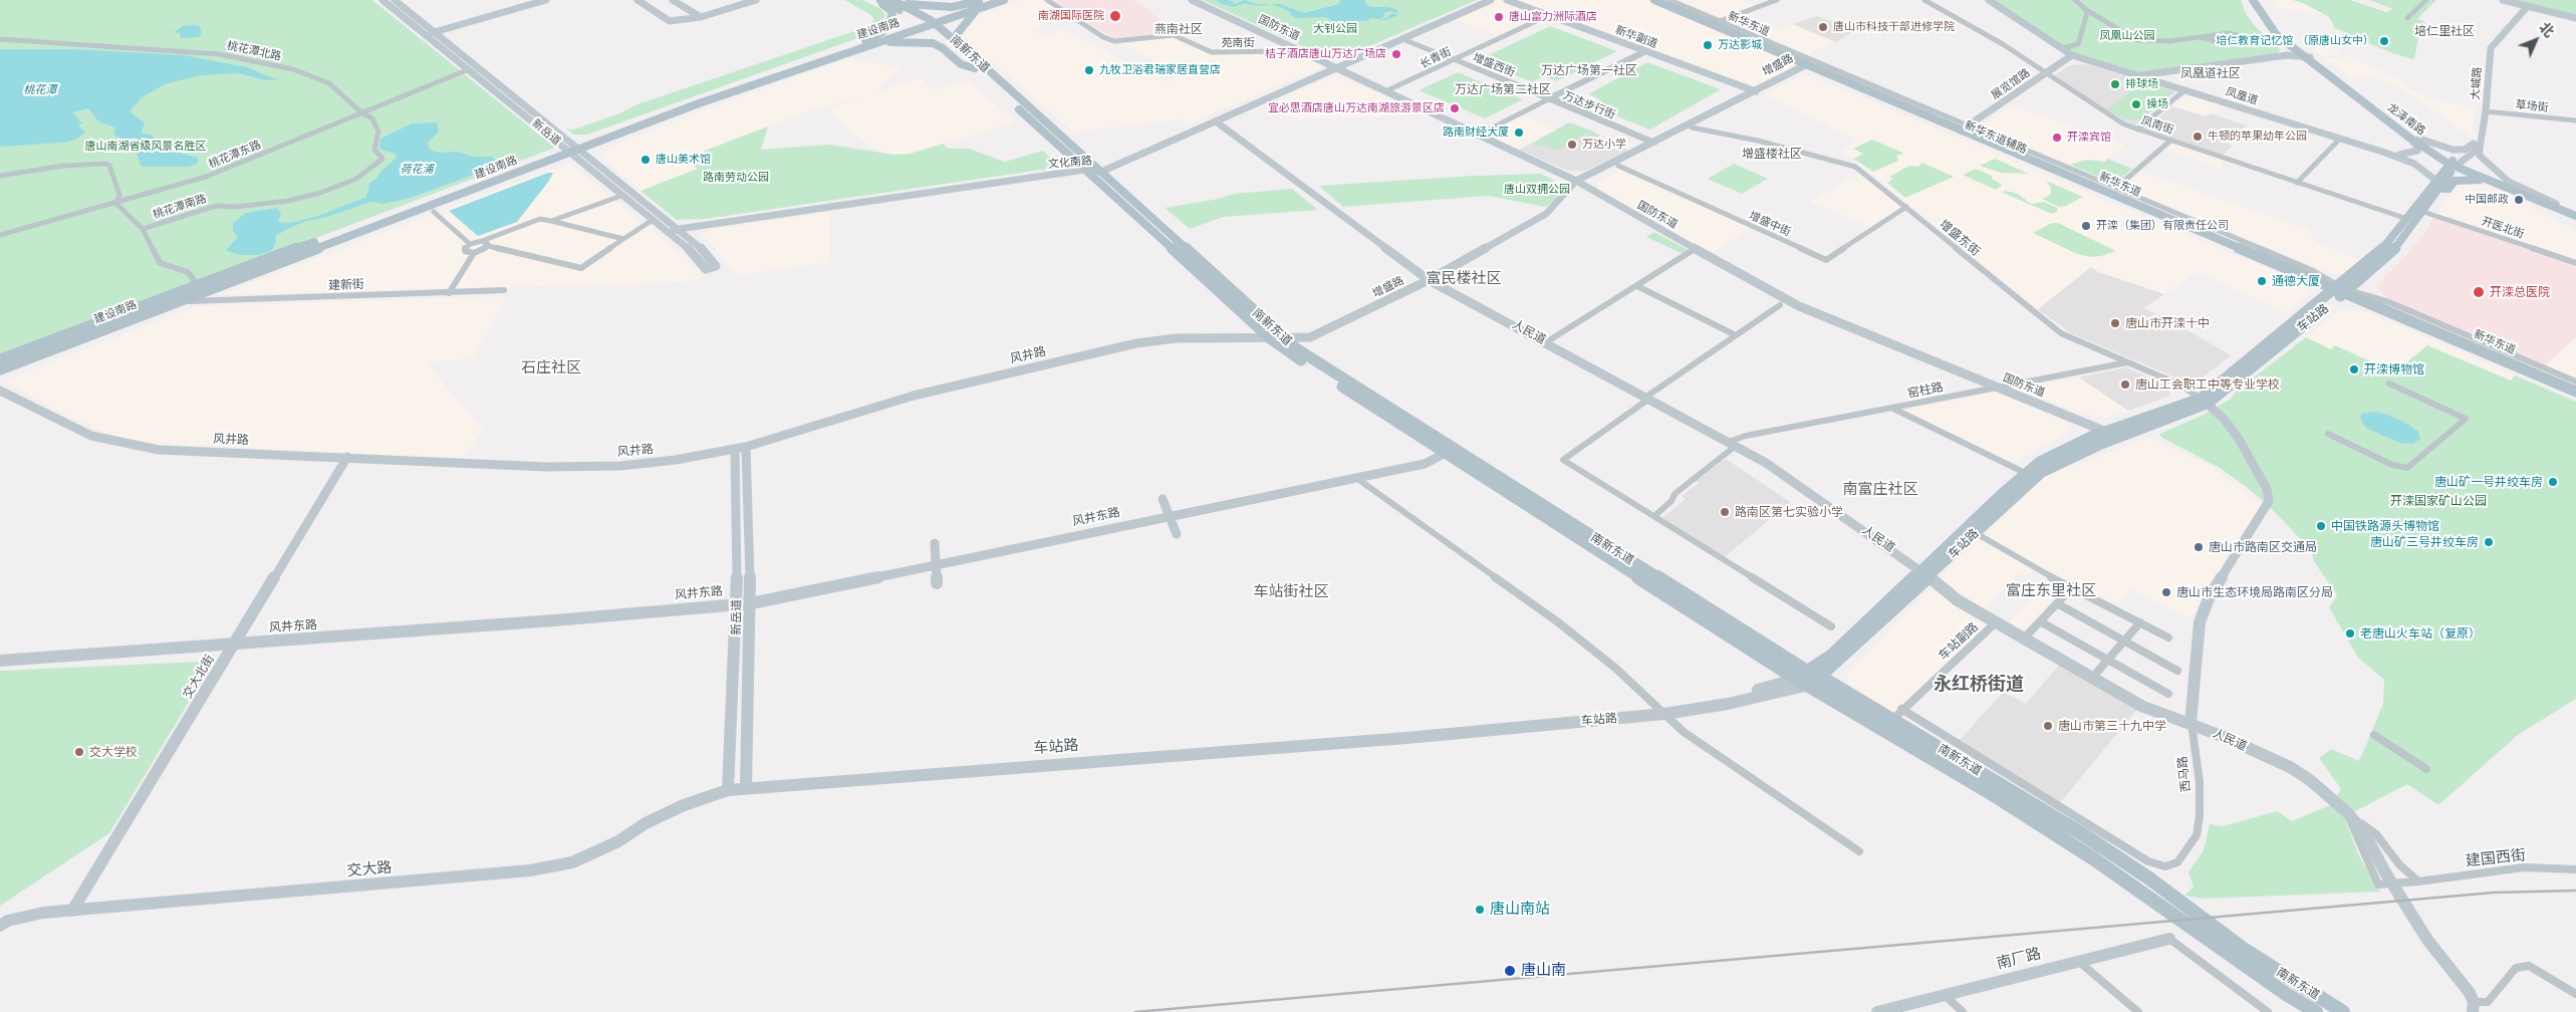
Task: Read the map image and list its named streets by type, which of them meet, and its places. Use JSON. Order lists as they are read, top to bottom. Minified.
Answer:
{"streets":{"main road":["新华东道","建设南路","南新东道","龙泽南路","车站路"],"street":["国防东道","新华副道","苑南街","桃花潭北路","长青街","增盛西街","增盛路","大城路","展览馆路","凤凰道","万达步行街","草场街","凤南街","新岳道","新华东道辅路","桃花潭东路","文化南路","桃花潭南路","增盛中街","开医北街","增盛东街","建新街","人民道","风井路","窑柱路","风井东路","车站副路","交大北街","西马路","建国西街","交大路","南厂路"]},"crossings":[["新华东道","增盛路"],["新华东道","展览馆路"],["新华东道","新华东道辅路"],["新华东道","车站路"],["国防东道","苑南街"],["国防东道","长青街"],["国防东道","增盛路"],["国防东道","文化南路"],["国防东道","车站路"],["国防东道","窑柱路"],["建设南路","南新东道"],["建设南路","新岳道"],["新华副道","长青街"],["新华副道","增盛路"],["桃花潭北路","桃花潭东路"],["桃花潭北路","桃花潭南路"],["南新东道","增盛路"],["南新东道","文化南路"],["南新东道","车站路"],["南新东道","风井路"],["南新东道","风井东路"],["南新东道","车站副路"],["南新东道","西马路"],["长青街","增盛西街"],["长青街","万达步行街"],["增盛西街","万达步行街"],["增盛西街","文化南路"],["增盛路","万达步行街"],["增盛路","增盛中街"],["增盛路","增盛东街"],["增盛路","人民道"],["增盛路","风井路"],["大城路","草场街"],["展览馆路","凤凰道"],["展览馆路","凤南街"],["展览馆路","新华东道辅路"],["凤凰道","车站路"],["龙泽南路","车站路"],["凤南街","车站路"],["新岳道","桃花潭东路"],["新岳道","文化南路"],["新岳道","车站路"],["新岳道","风井路"],["新岳道","风井东路"],["新岳道","交大路"],["新华东道辅路","车站路"],["桃花潭东路","桃花潭南路"],["文化南路","人民道"],["增盛中街","增盛东街"],["开医北街","车站路"],["增盛东街","车站路"],["增盛东街","窑柱路"],["增盛东街","西马路"],["车站路","人民道"],["车站路","西马路"],["车站路","交大路"],["人民道","窑柱路"],["人民道","车站副路"],["人民道","西马路"],["人民道","建国西街"],["风井路","交大北街"],["风井东路","交大北街"],["车站副路","西马路"],["交大北街","交大路"]],"districts":["燕南社区","培仁里社区","万达广场第一社区","凤凰道社区","万达广场第二社区","增盛楼社区","富民楼社区","石庄社区","南富庄社区","富庄东里社区","车站街社区","永红桥街道"],"water":["桃花潭","荷花浦"],"parks":["大钊公园","凤凰山公园","唐山南湖省级风景名胜区","路南劳动公园","唐山双拥公园","开滦国家矿山公园"],"places":["南湖国际医院","唐山富力洲际酒店","唐山市科技干部进修学院","培仁教育记忆馆 （原唐山女中）","万达影城","桔子酒店唐山万达广场店","九牧卫浴君瑞家居直营店","排球场","操场","宜必思酒店唐山万达南湖旅游景区店","路南财经大厦","牛顿的苹果幼年公园","开滦宾馆","万达小学","唐山美术馆","中国邮政","开滦（集团）有限责任公司","通德大厦","开滦总医院","唐山市开滦十中","开滦博物馆","唐山工会职工中等专业学校","唐山矿一号井绞车房","路南区第七实验小学","中国铁路源头博物馆","唐山矿三号井绞车房","唐山市路南区交通局","唐山市生态环境局路南区分局","老唐山火车站（复原）","唐山市第三十九中学","交大学校","唐山南站","唐山南"],"north":"top right"}
